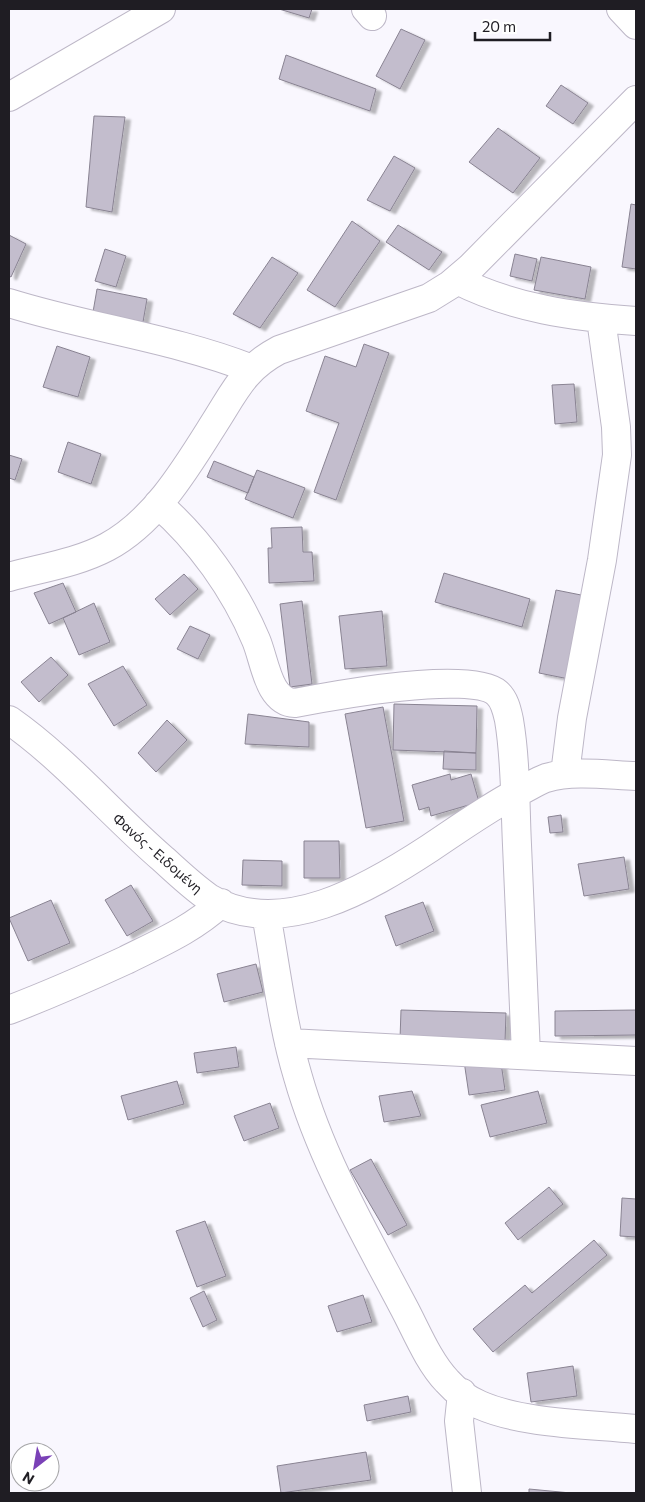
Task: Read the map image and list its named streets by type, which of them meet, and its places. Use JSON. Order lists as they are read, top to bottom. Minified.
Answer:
{"streets":{"street":["Φανός - Ειδομένη"]},"scale_bar":"20 m","north":"bottom left"}
